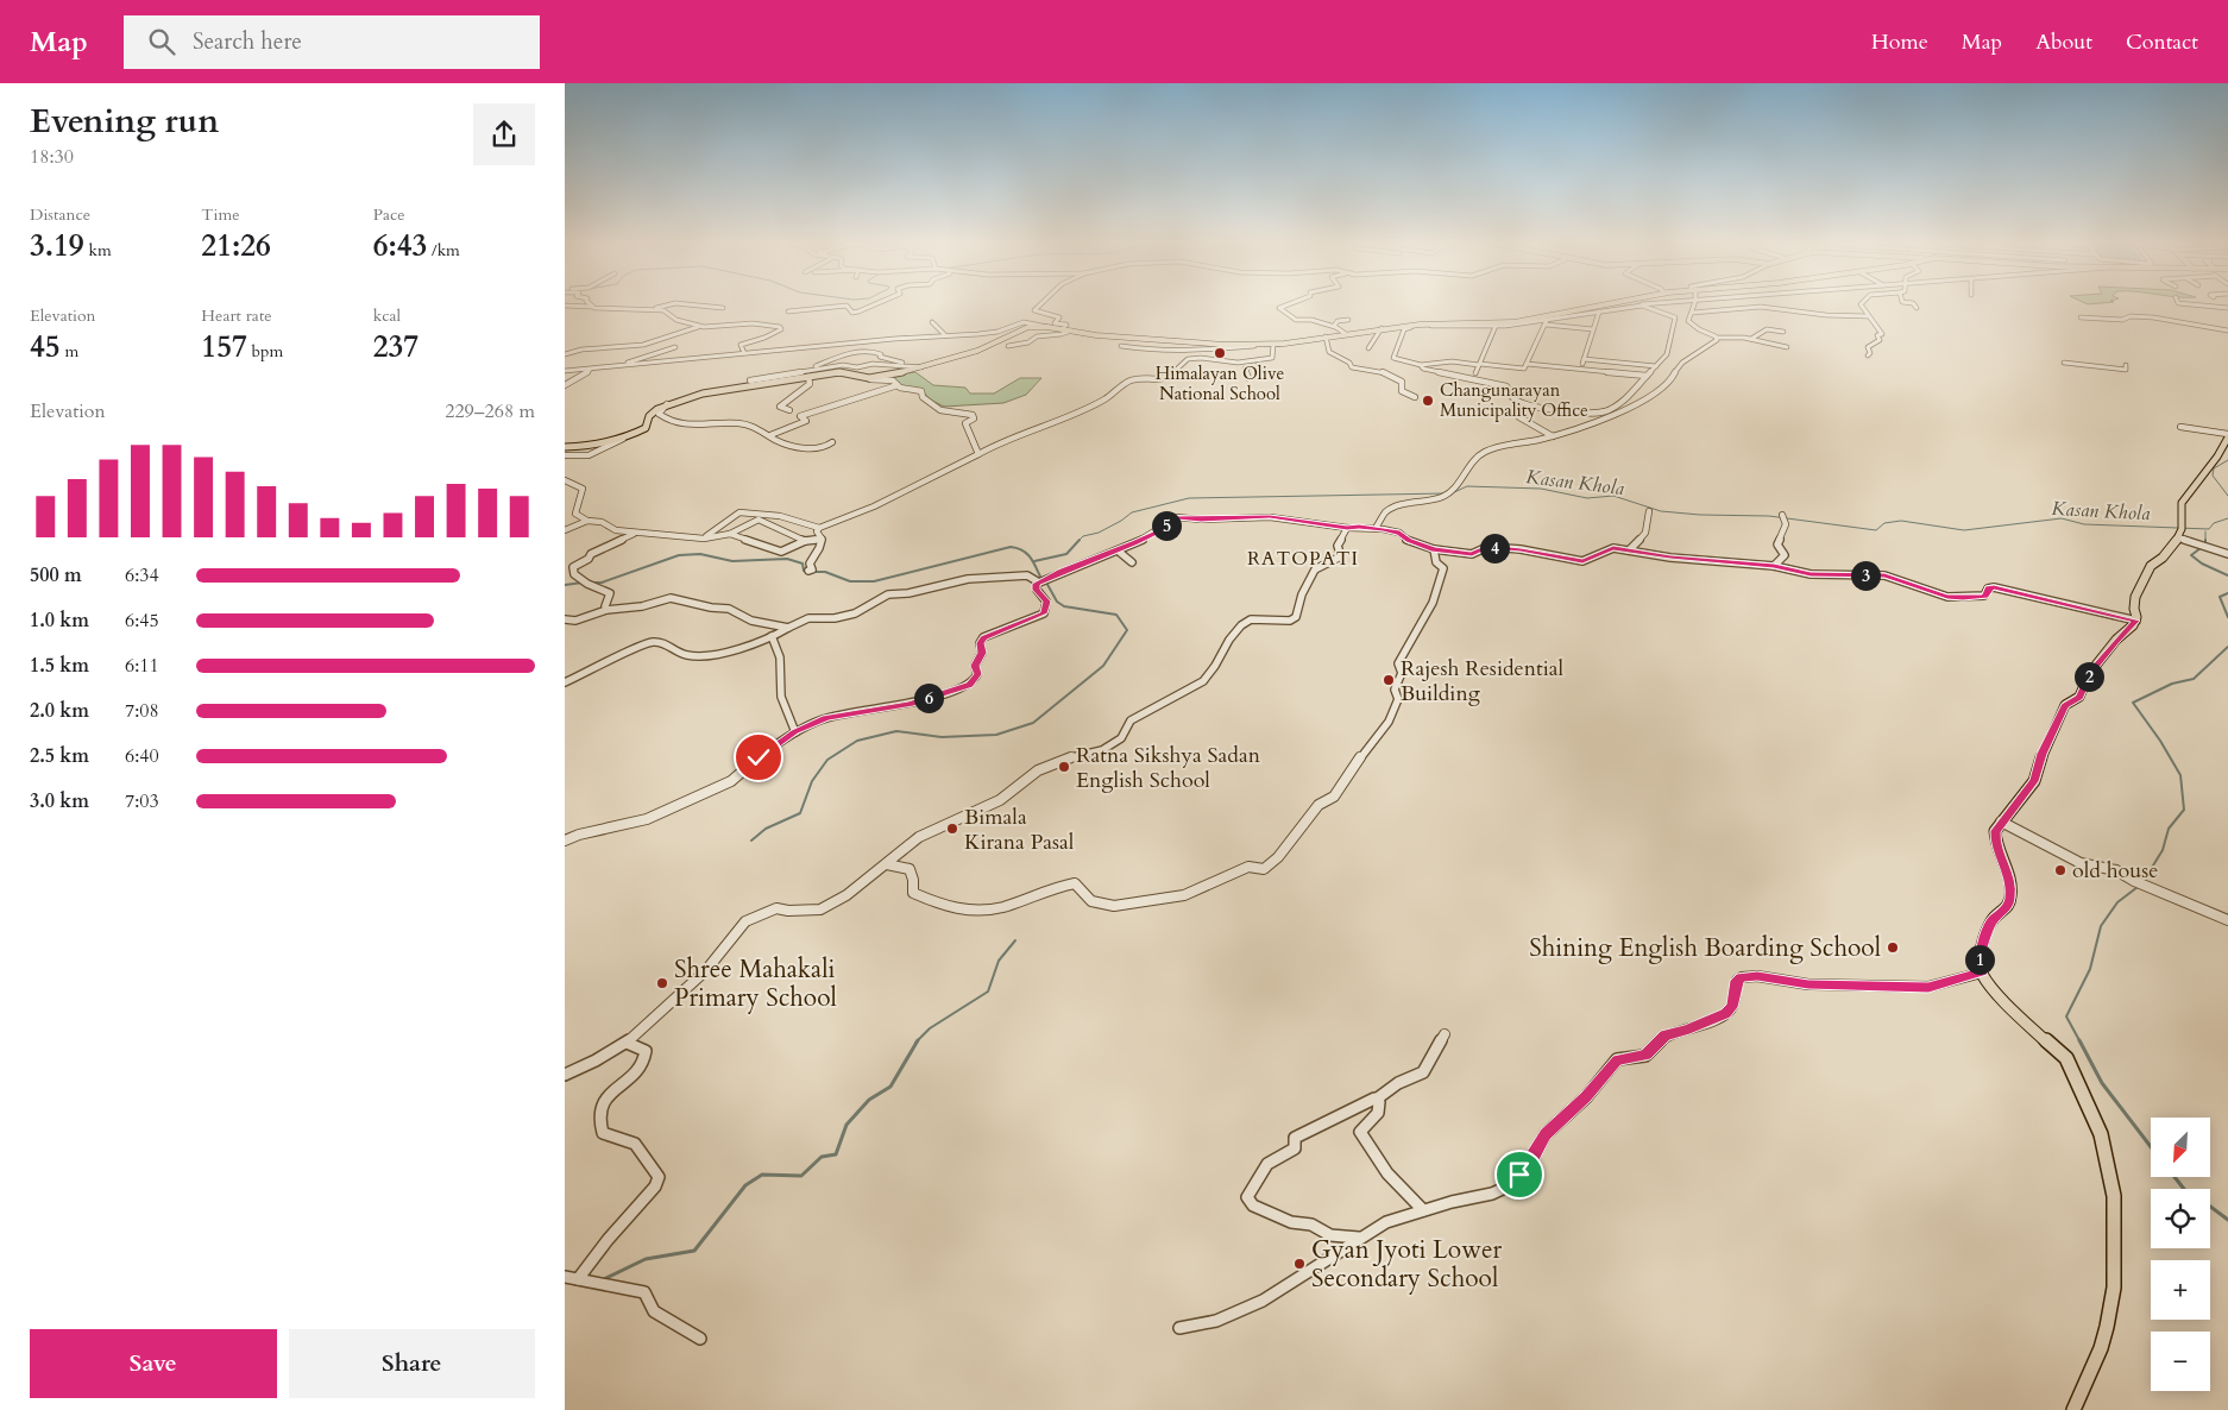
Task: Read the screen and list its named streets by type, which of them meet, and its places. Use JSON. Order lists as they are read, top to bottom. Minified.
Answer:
{"districts":["RATOPATI"],"water":["Kasan Khola"],"places":["Himalayan Olive National School","Changunarayan Municipality Office","Rajesh Residential Building","Ratna Sikshya Sadan English School","Bimala Kirana Pasal","old house","Shining English Boarding School","Shree Mahakali Primary School","Gyan Jyoti Lower Secondary School"],"north":"bottom left","page":{"header":"Map","search":"Search here","nav":["Home","Map","About","Contact"],"heading":["Evening run","18:30"],"stats":[["Distance","3.19 km"],["Time","21:26"],["Pace","6:43 /km"],["Elevation","45 m"],["Heart rate","157 bpm"],["kcal","237"]],"chart":["Elevation","229–268 m"],"pins":["5","4","3","2","6","1"],"list":[{"name":"500 m","note":"6:34"},{"name":"1.0 km","note":"6:45"},{"name":"1.5 km","note":"6:11"},{"name":"2.0 km","note":"7:08"},{"name":"2.5 km","note":"6:40"},{"name":"3.0 km","note":"7:03"}],"map_buttons":["+","−"],"buttons":["Save","Share"]}}
